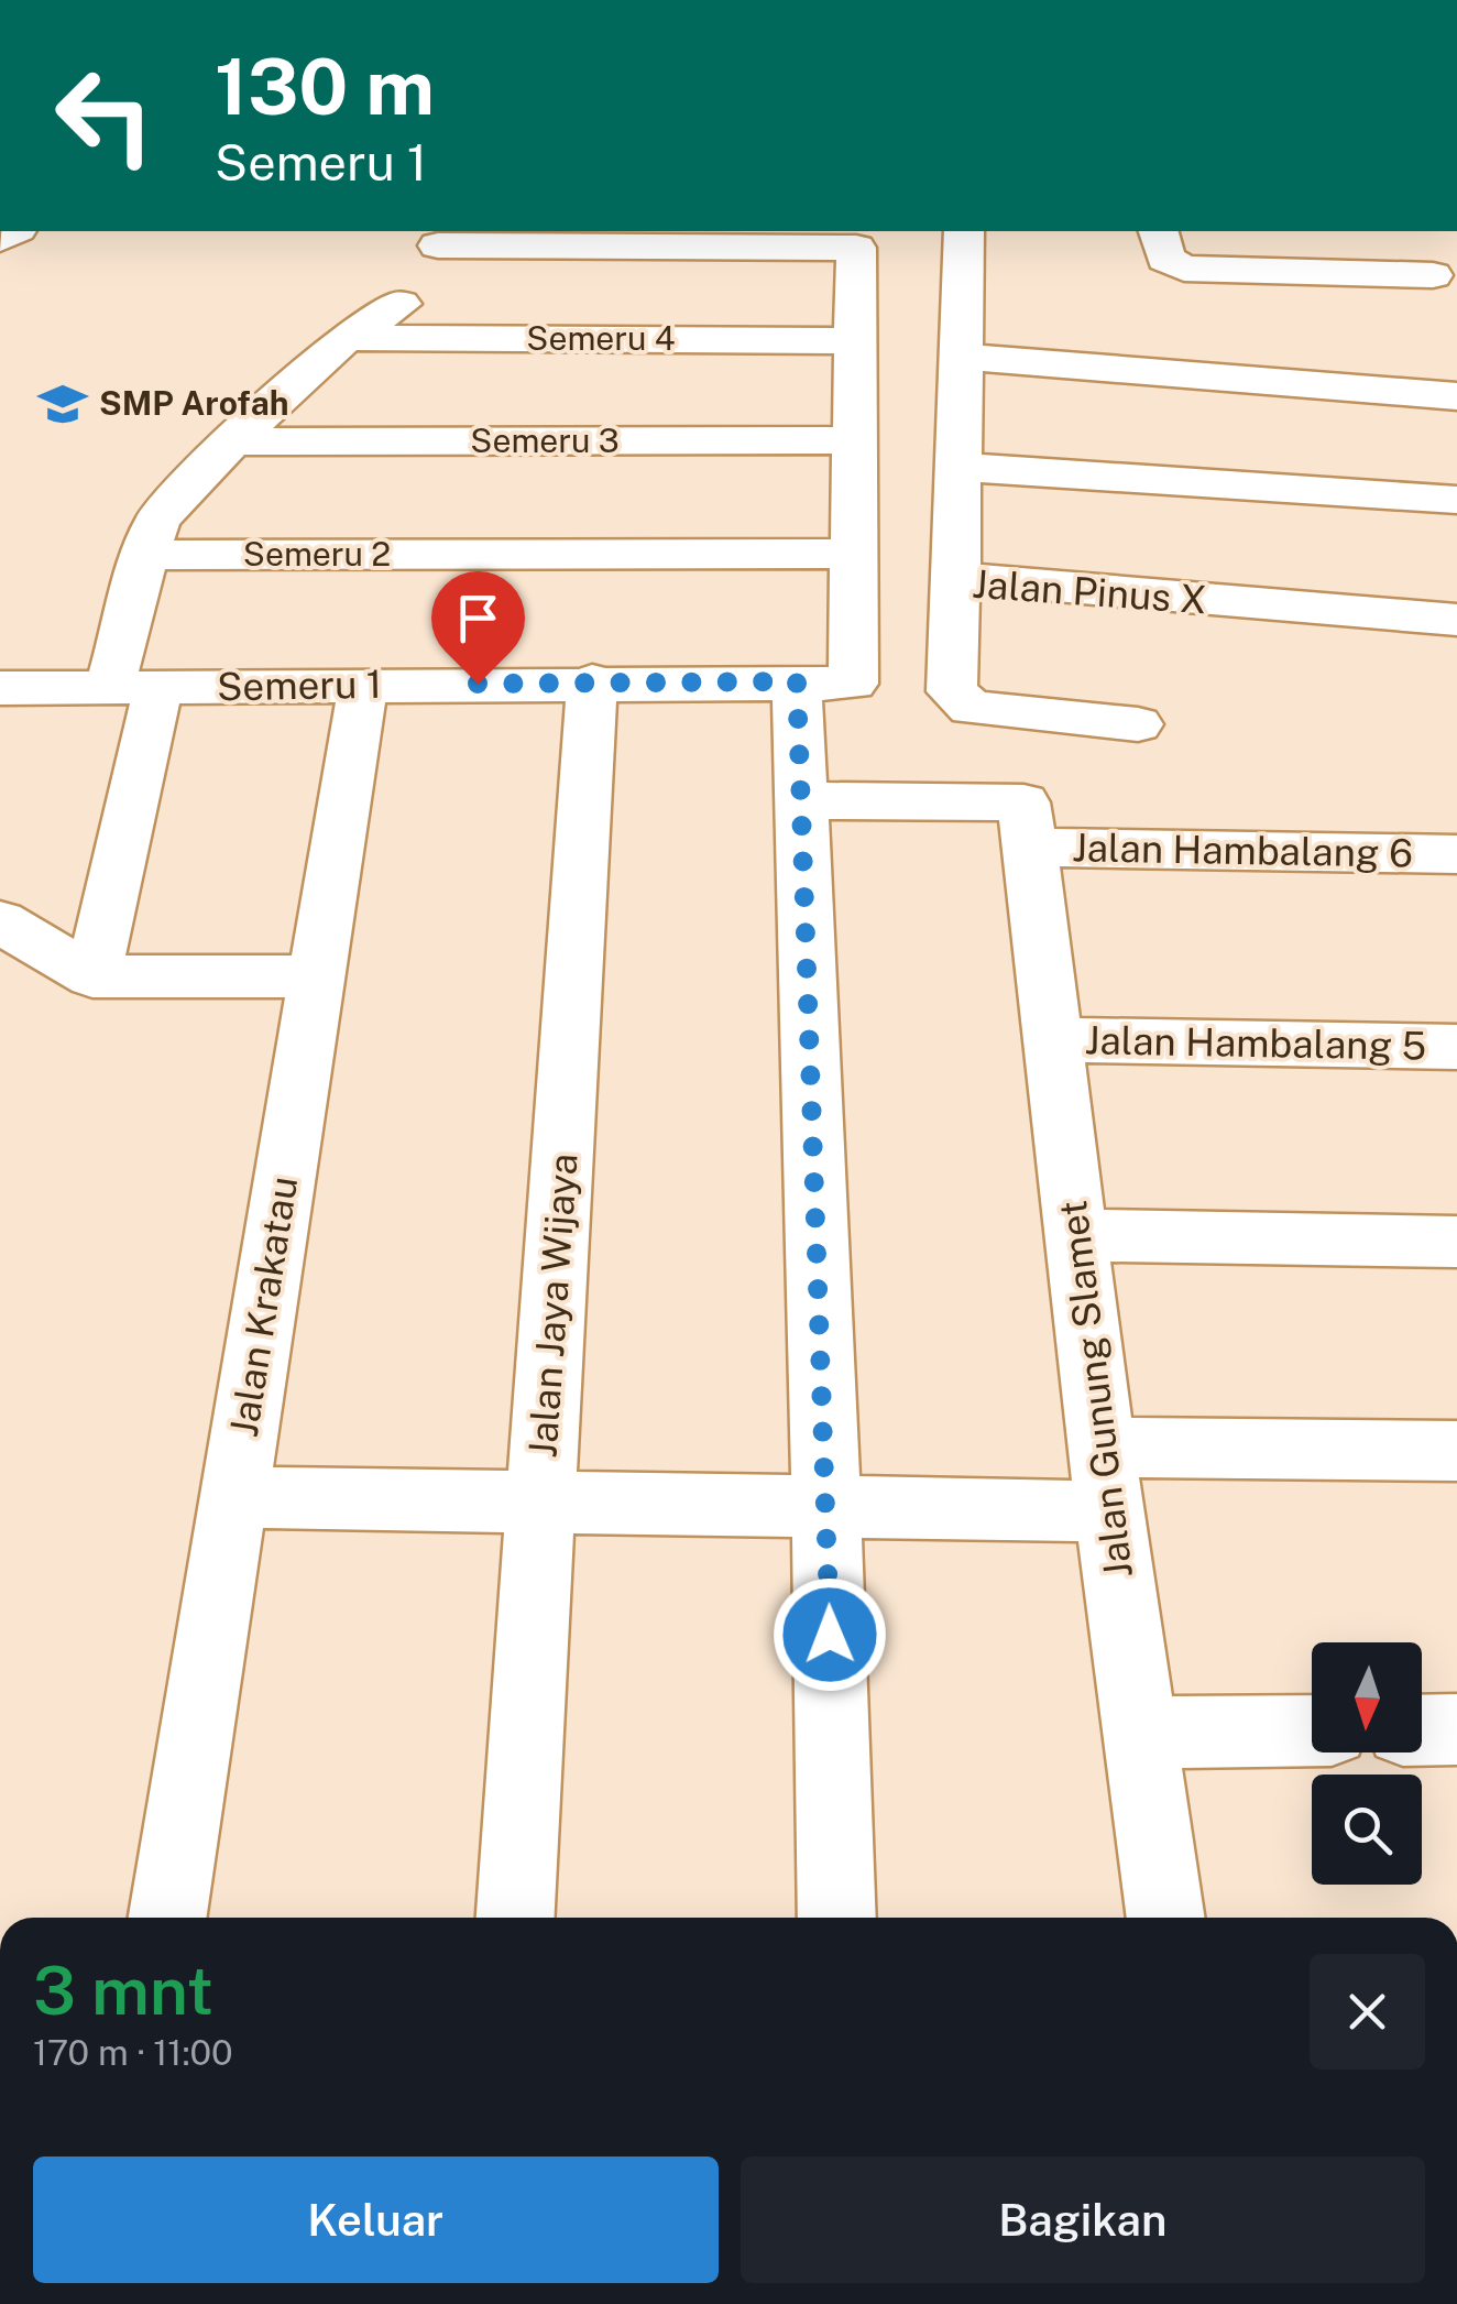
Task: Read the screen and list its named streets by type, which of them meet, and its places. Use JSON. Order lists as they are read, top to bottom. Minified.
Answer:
{"streets":{"street":["Semeru 4","Semeru 3","Semeru 2","Jalan Pinus X","Semeru 1","Jalan Hambalang 6","Jalan Hambalang 5","Jalan Jaya Wijaya","Jalan Krakatau","Jalan Gunung Slamet"]},"crossings":[["Semeru 2","Semeru 1"],["Semeru 1","Jalan Jaya Wijaya"],["Semeru 1","Jalan Krakatau"],["Jalan Hambalang 6","Jalan Gunung Slamet"],["Jalan Hambalang 5","Jalan Gunung Slamet"]],"places":{"school or university":["SMP Arofah"]},"north":"bottom","page":{"turn":["130 m","Semeru 1"],"heading":["3 mnt","170 m · 11:00"],"buttons":["Keluar","Bagikan"]}}
